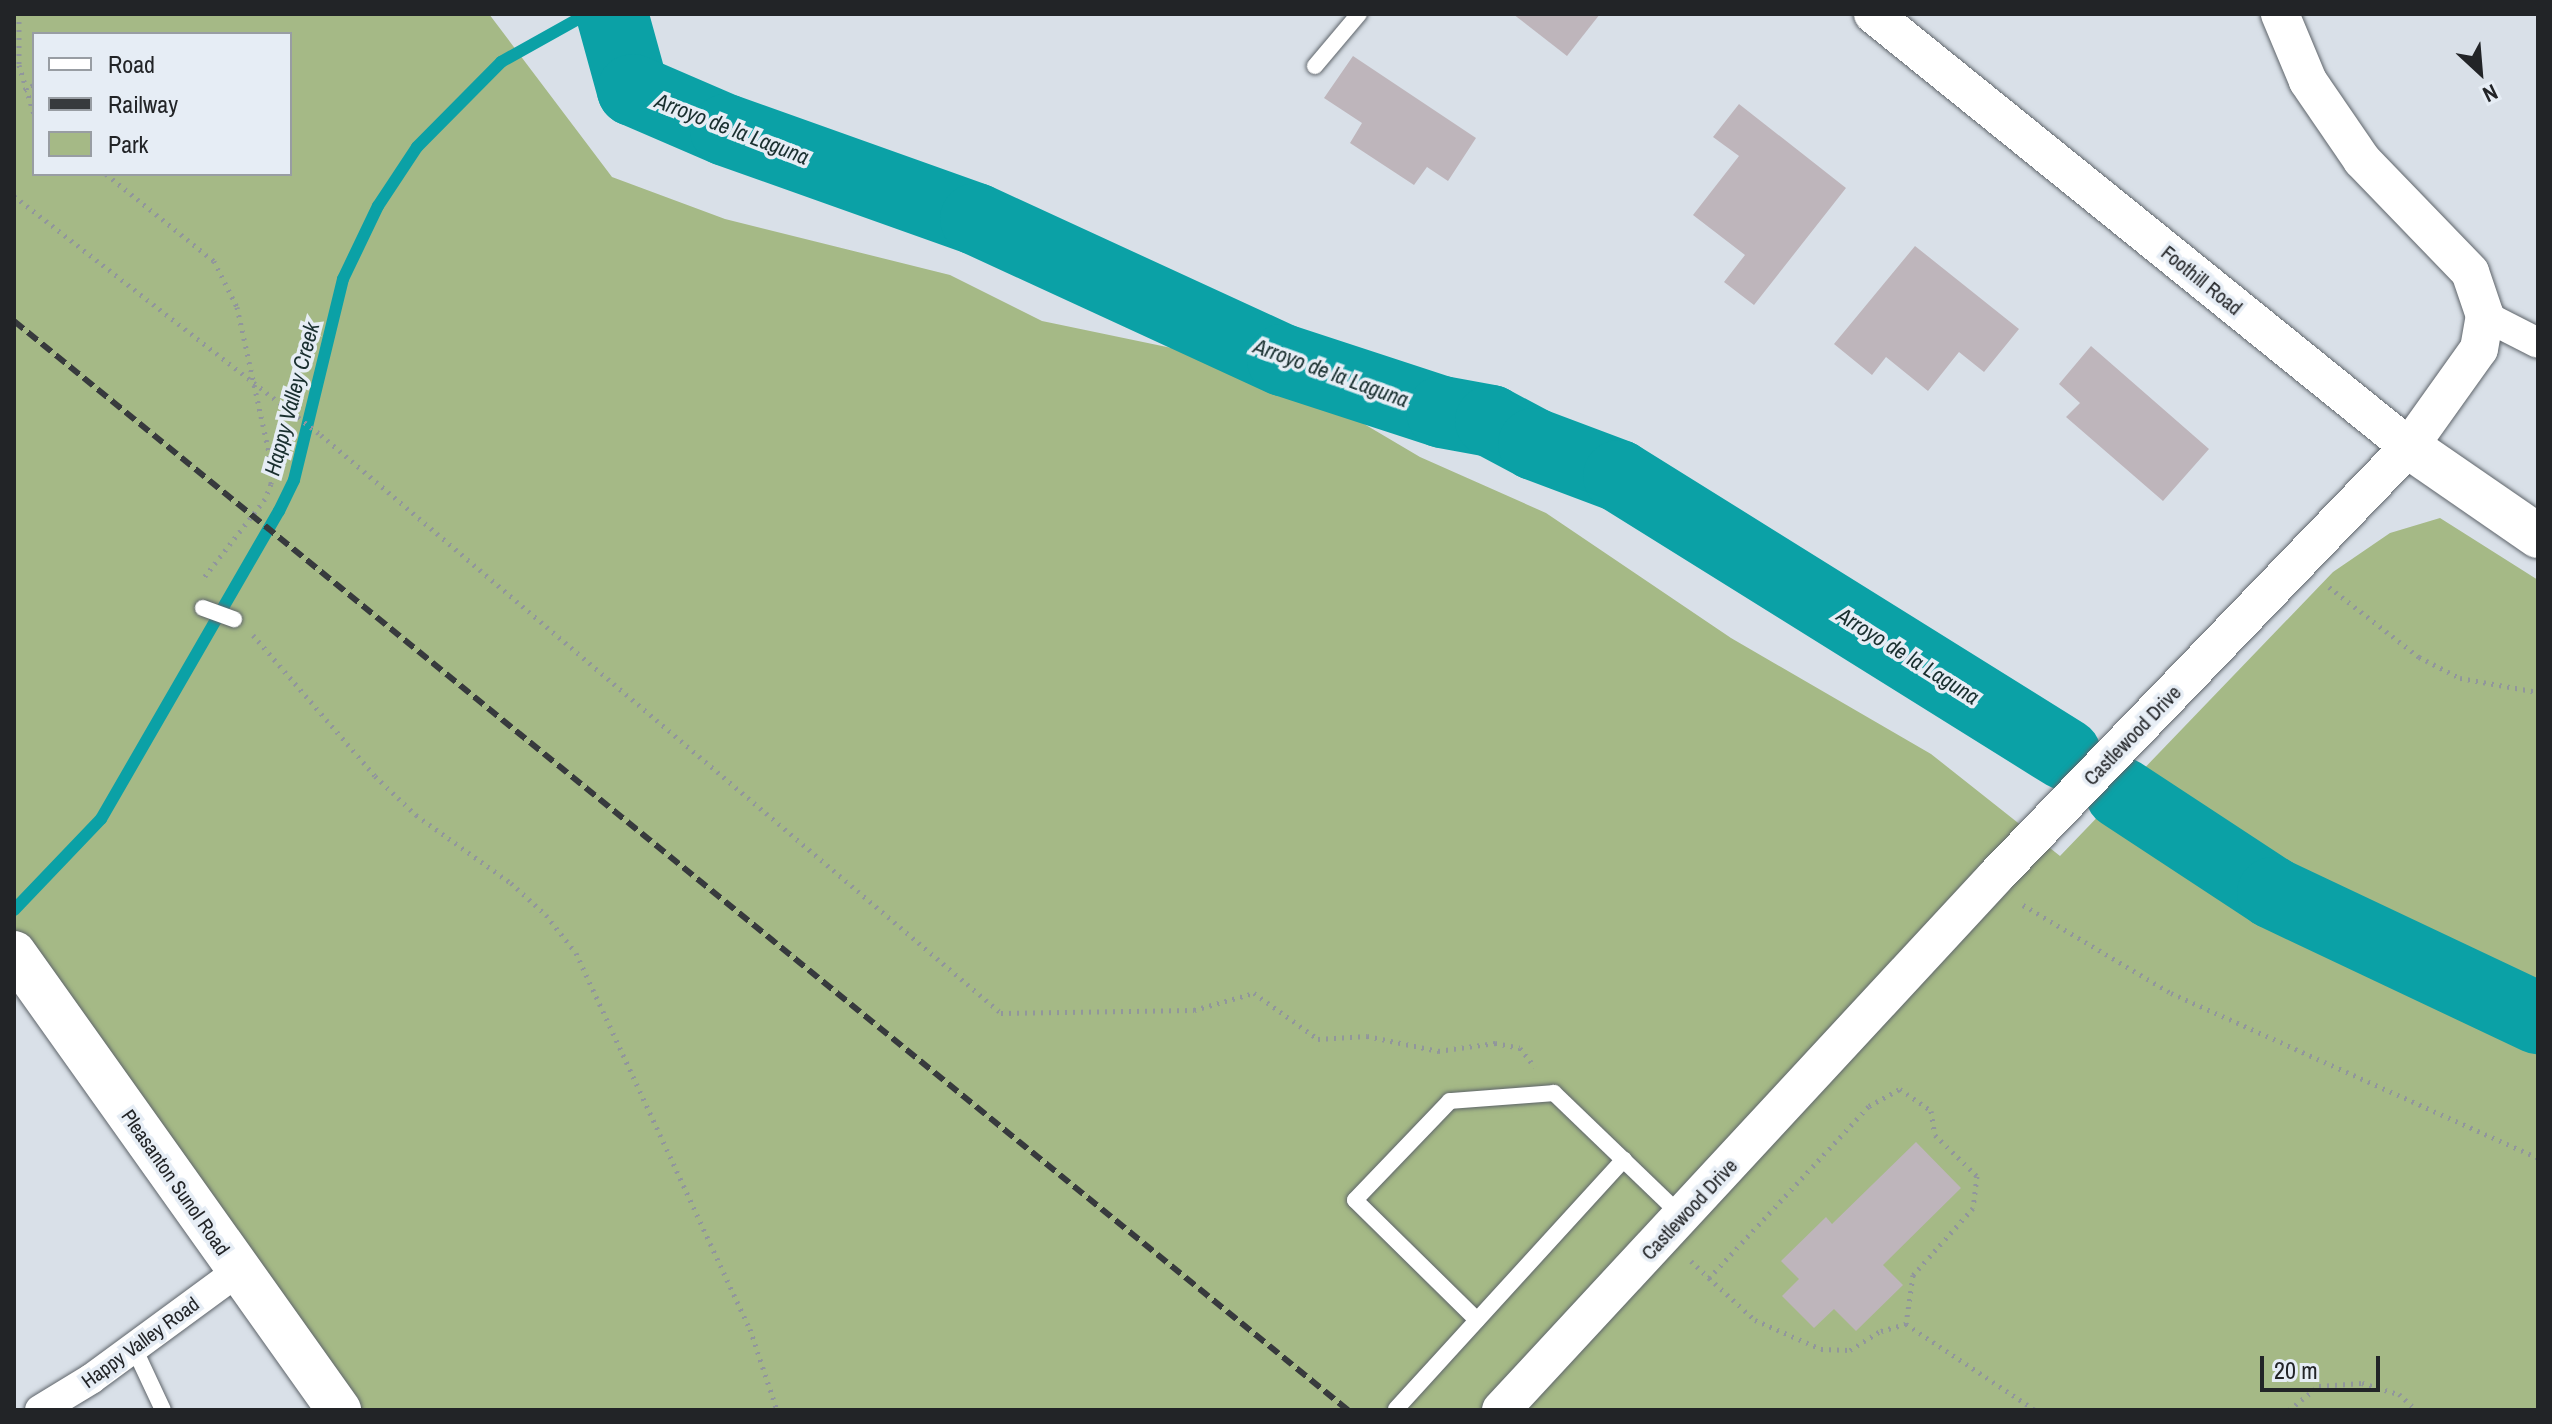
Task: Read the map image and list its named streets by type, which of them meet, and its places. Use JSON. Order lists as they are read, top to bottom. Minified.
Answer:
{"streets":{"main road":["Foothill Road","Pleasanton Sunol Road"],"street":["Castlewood Drive","Happy Valley Road"]},"crossings":[["Foothill Road","Castlewood Drive"],["Pleasanton Sunol Road","Happy Valley Road"]],"water":["Arroyo de la Laguna","Happy Valley Creek"],"legend":["Road","Railway","Park"],"scale_bar":"20 m","north":"bottom right"}
